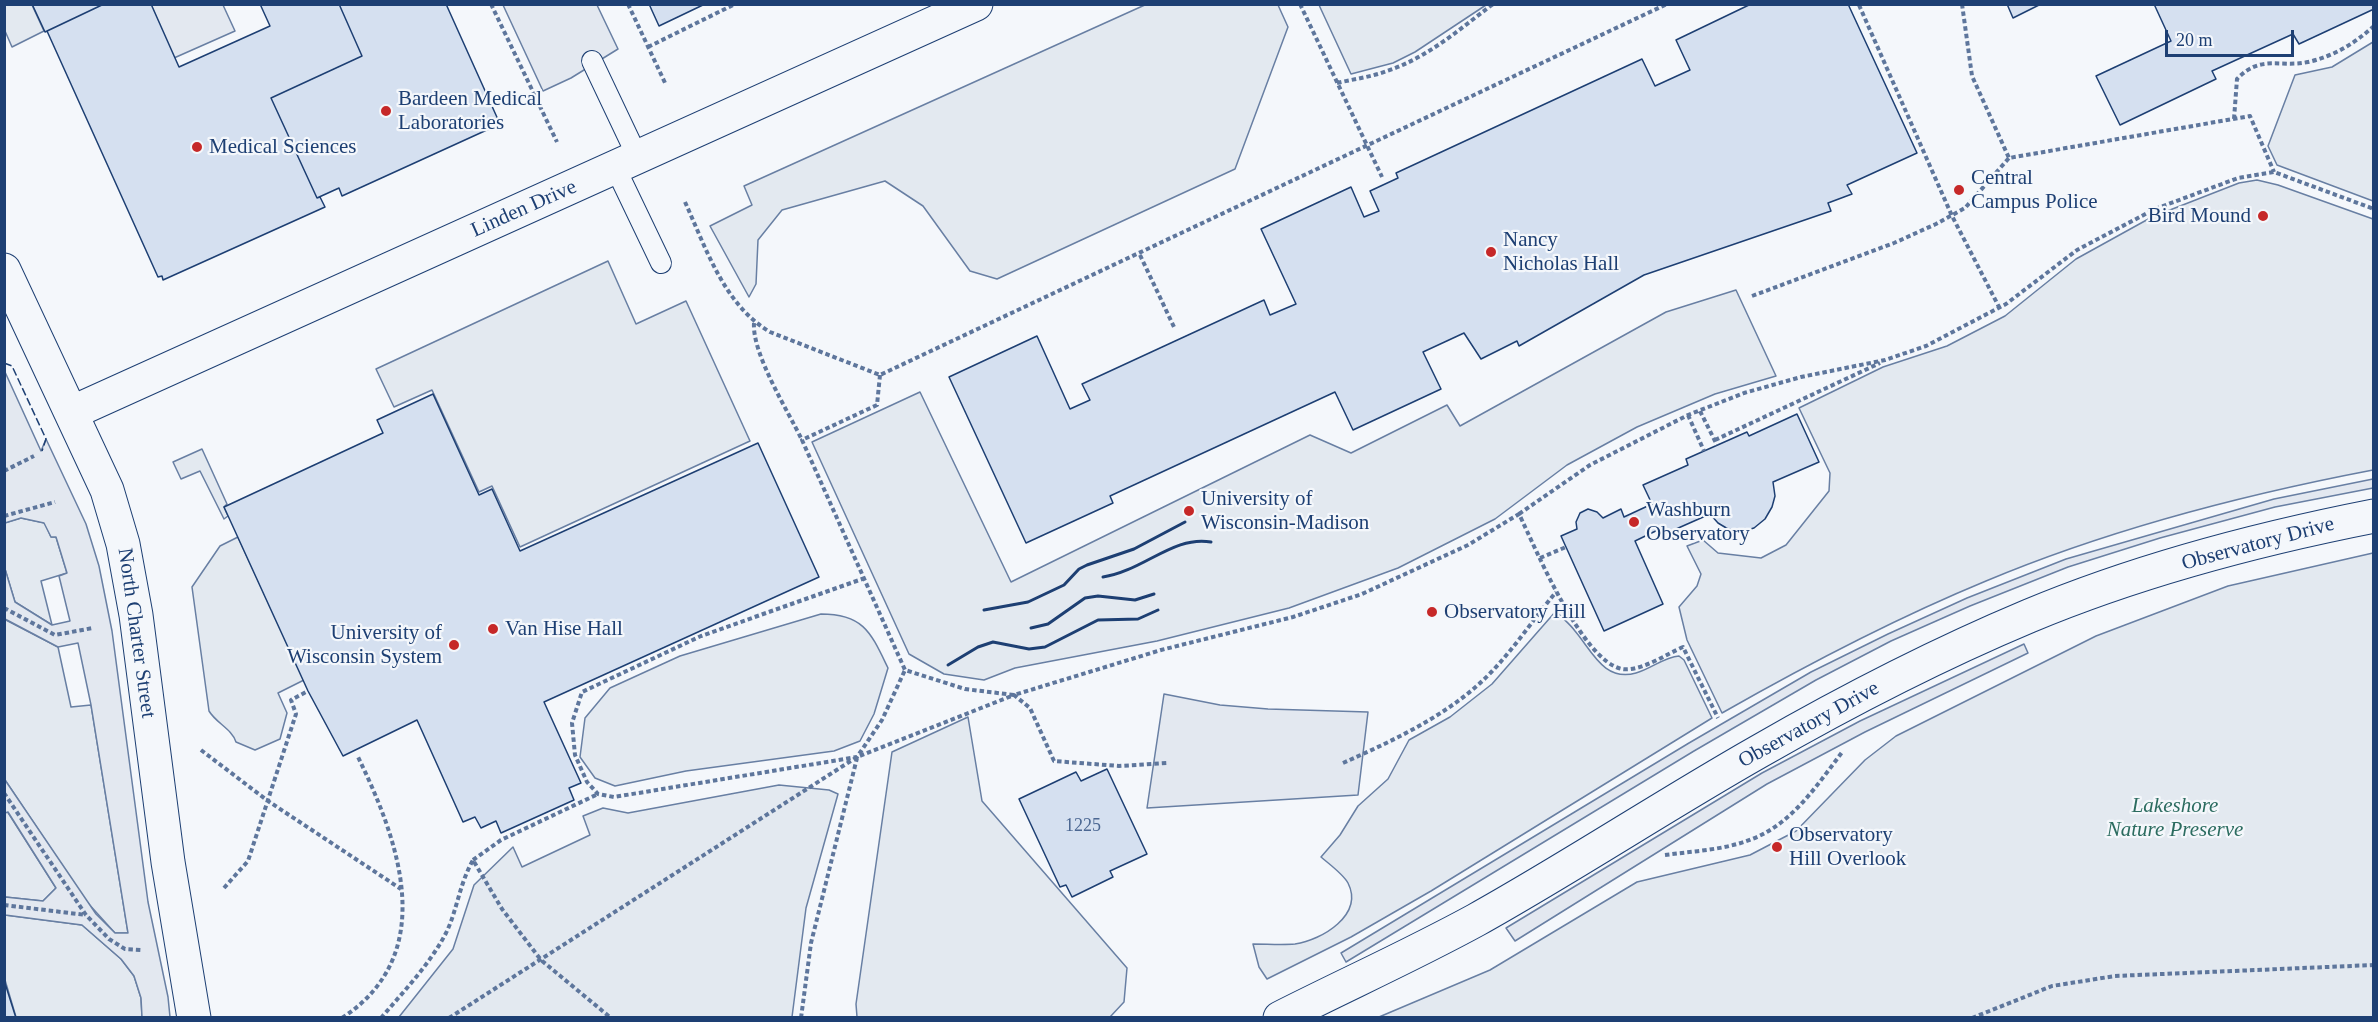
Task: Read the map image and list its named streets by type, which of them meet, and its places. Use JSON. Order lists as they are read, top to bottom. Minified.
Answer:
{"streets":{"street":["Linden Drive","Observatory Drive","North Charter Street"]},"crossings":[["Linden Drive","North Charter Street"]],"parks":["Lakeshore Nature Preserve"],"places":["Bardeen Medical Laboratories","Medical Sciences","Central Campus Police","Bird Mound","Nancy Nicholas Hall","University of Wisconsin-Madison","Washburn Observatory","Observatory Hill","Van Hise Hall","University of Wisconsin System","Observatory Hill Overlook"],"house_numbers":["1225"],"scale_bar":"20 m"}
